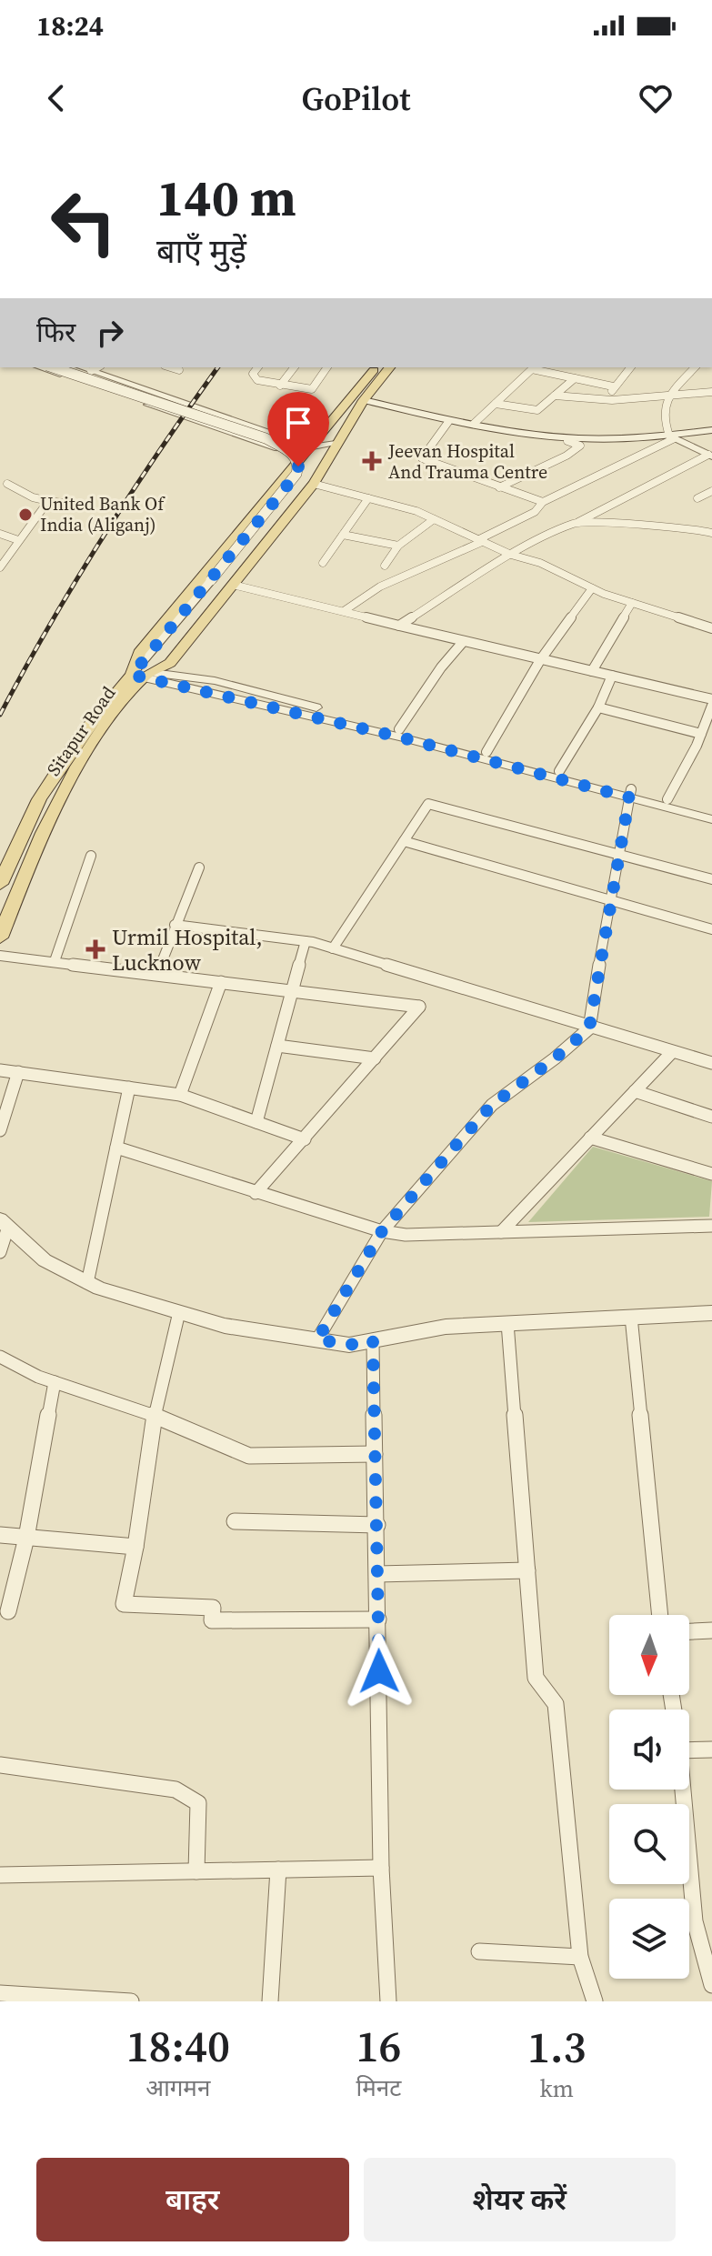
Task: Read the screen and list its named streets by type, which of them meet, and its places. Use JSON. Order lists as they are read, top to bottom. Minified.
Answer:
{"streets":{"main road":["Sitapur Road"]},"places":{"health":["Jeevan Hospital And Trauma Centre","Urmil Hospital, Lucknow"],"other":["United Bank Of India (Aliganj)"]},"north":"bottom","page":{"status":"18:24","header":"GoPilot","turn":["140 m","बाएँ मुड़ें"],"then":"फिर","eta":["18:40","आगमन","16","मिनट","1.3","km"],"buttons":["बाहर","शेयर करें"]}}
